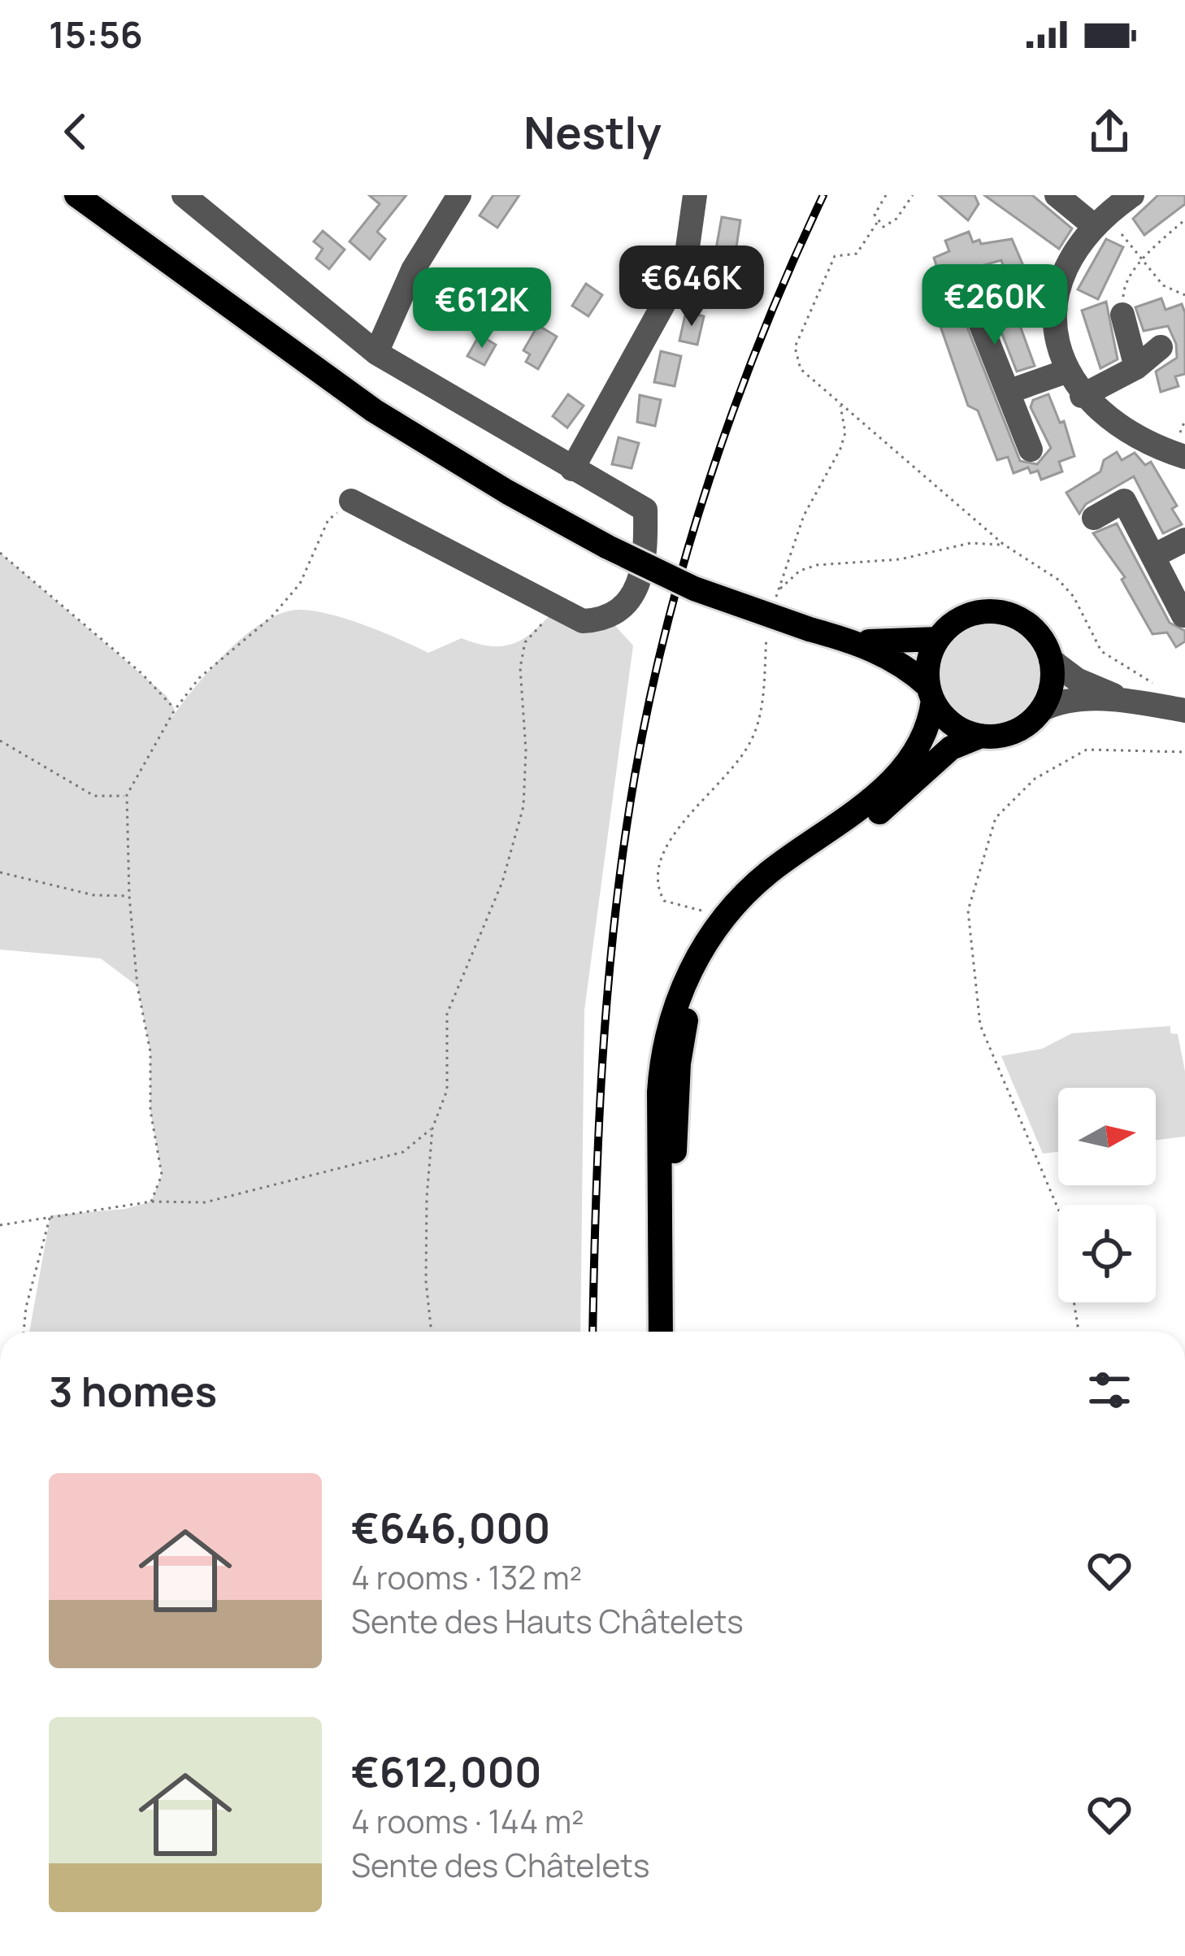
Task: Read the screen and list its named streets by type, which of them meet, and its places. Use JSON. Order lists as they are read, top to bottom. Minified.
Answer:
{"north":"right","page":{"status":"15:56","header":"Nestly","price":["€646K","€260K","€612K"],"heading":"3 homes","list":[{"name":"€646,000","note":"4 rooms · 132 m² · Sente des Hauts Châtelets"},{"name":"€612,000","note":"4 rooms · 144 m² · Sente des Châtelets"}]}}
